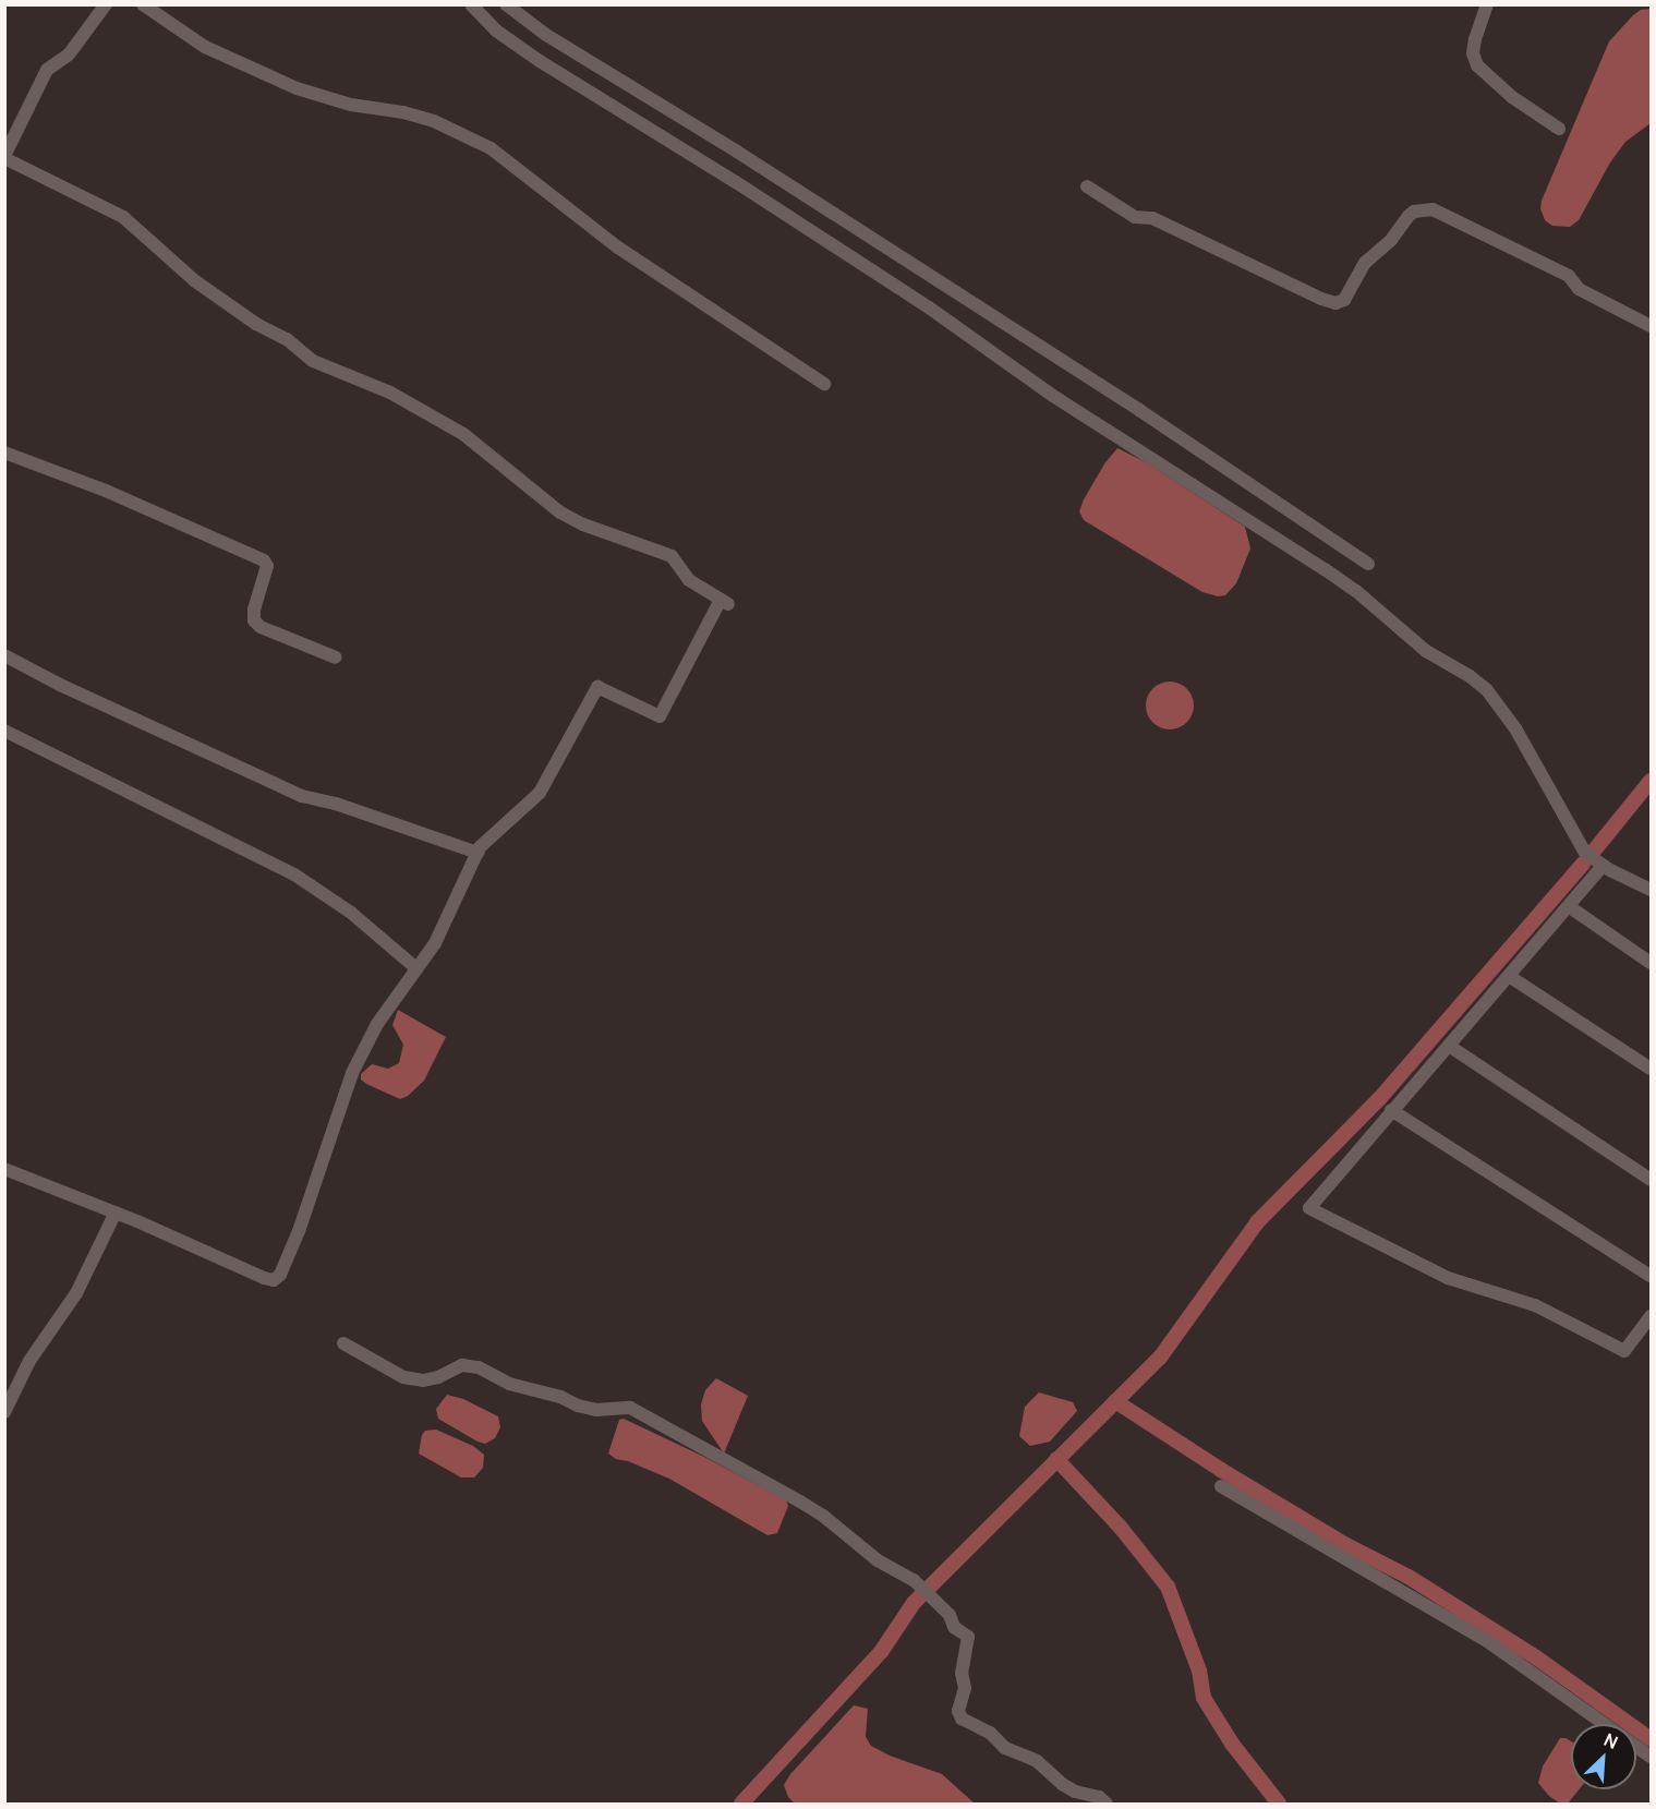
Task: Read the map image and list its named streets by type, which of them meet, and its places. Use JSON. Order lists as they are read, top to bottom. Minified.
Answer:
{"north":"top right"}
